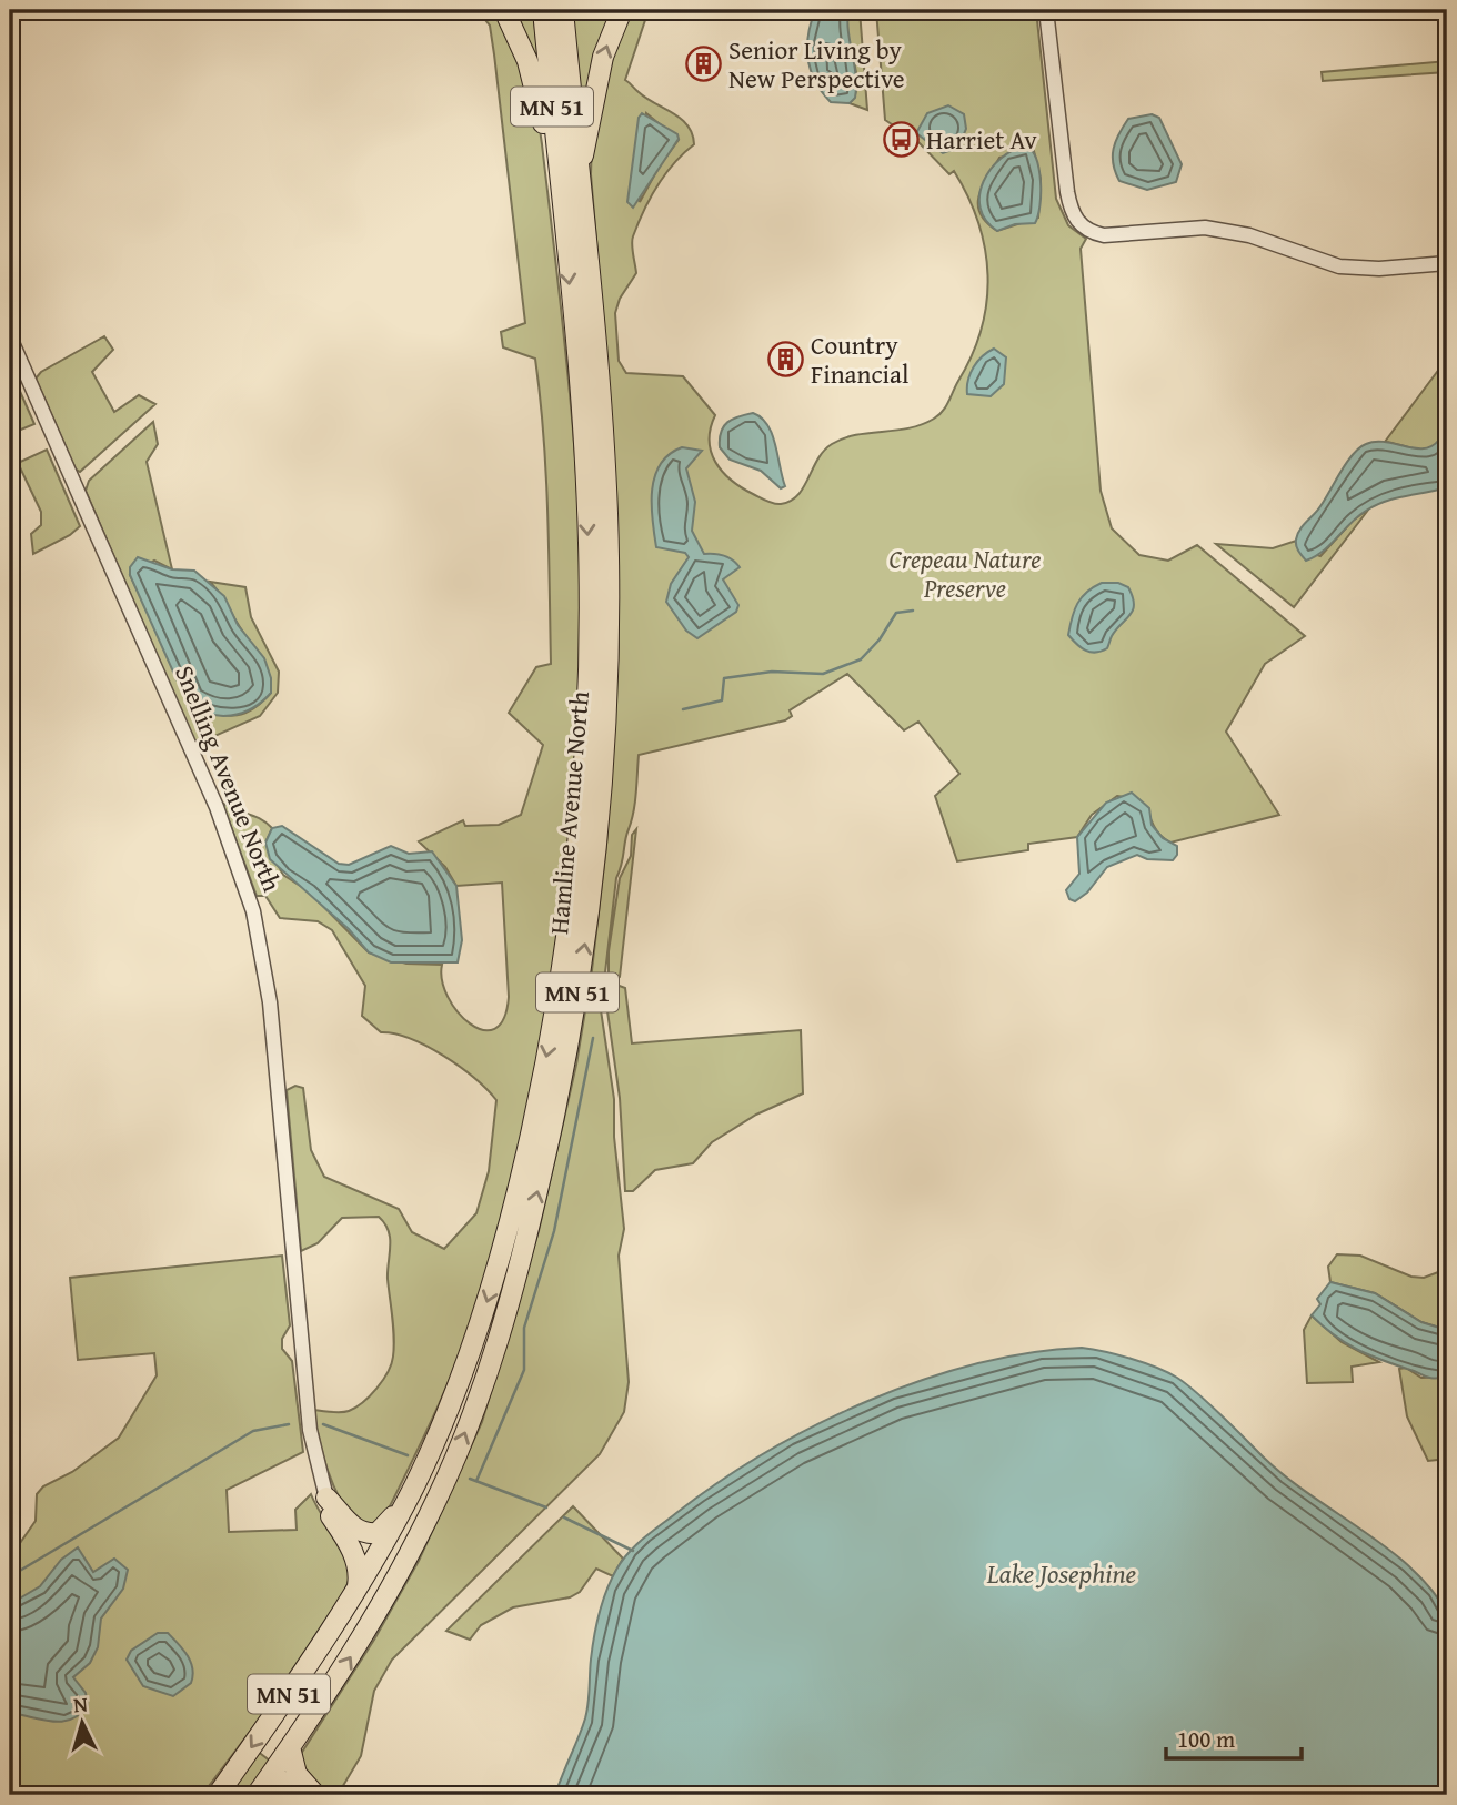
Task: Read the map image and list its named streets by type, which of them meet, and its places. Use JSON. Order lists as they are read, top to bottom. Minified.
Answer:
{"streets":{"highway":["MN 51","Hamline Avenue North"],"street":["Snelling Avenue North"]},"crossings":[["MN 51","Hamline Avenue North"]],"water":["Lake Josephine"],"parks":["Crepeau Nature Preserve"],"places":{"building":["Senior Living by New Perspective","Country Financial"],"bus stop":["Harriet Av"]},"scale_bar":"100 m","north":"top"}
